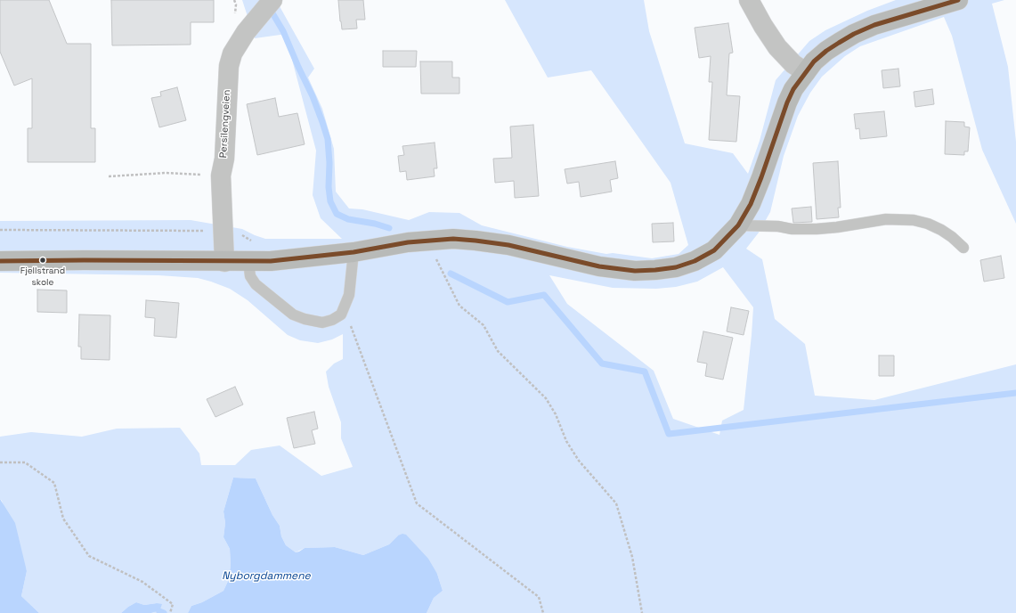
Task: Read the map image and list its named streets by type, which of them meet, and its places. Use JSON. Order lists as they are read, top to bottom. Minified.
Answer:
{"streets":{"street":["Persilengveien"]},"water":["Nyborgdammene"],"places":["Fjellstrand skole"]}
